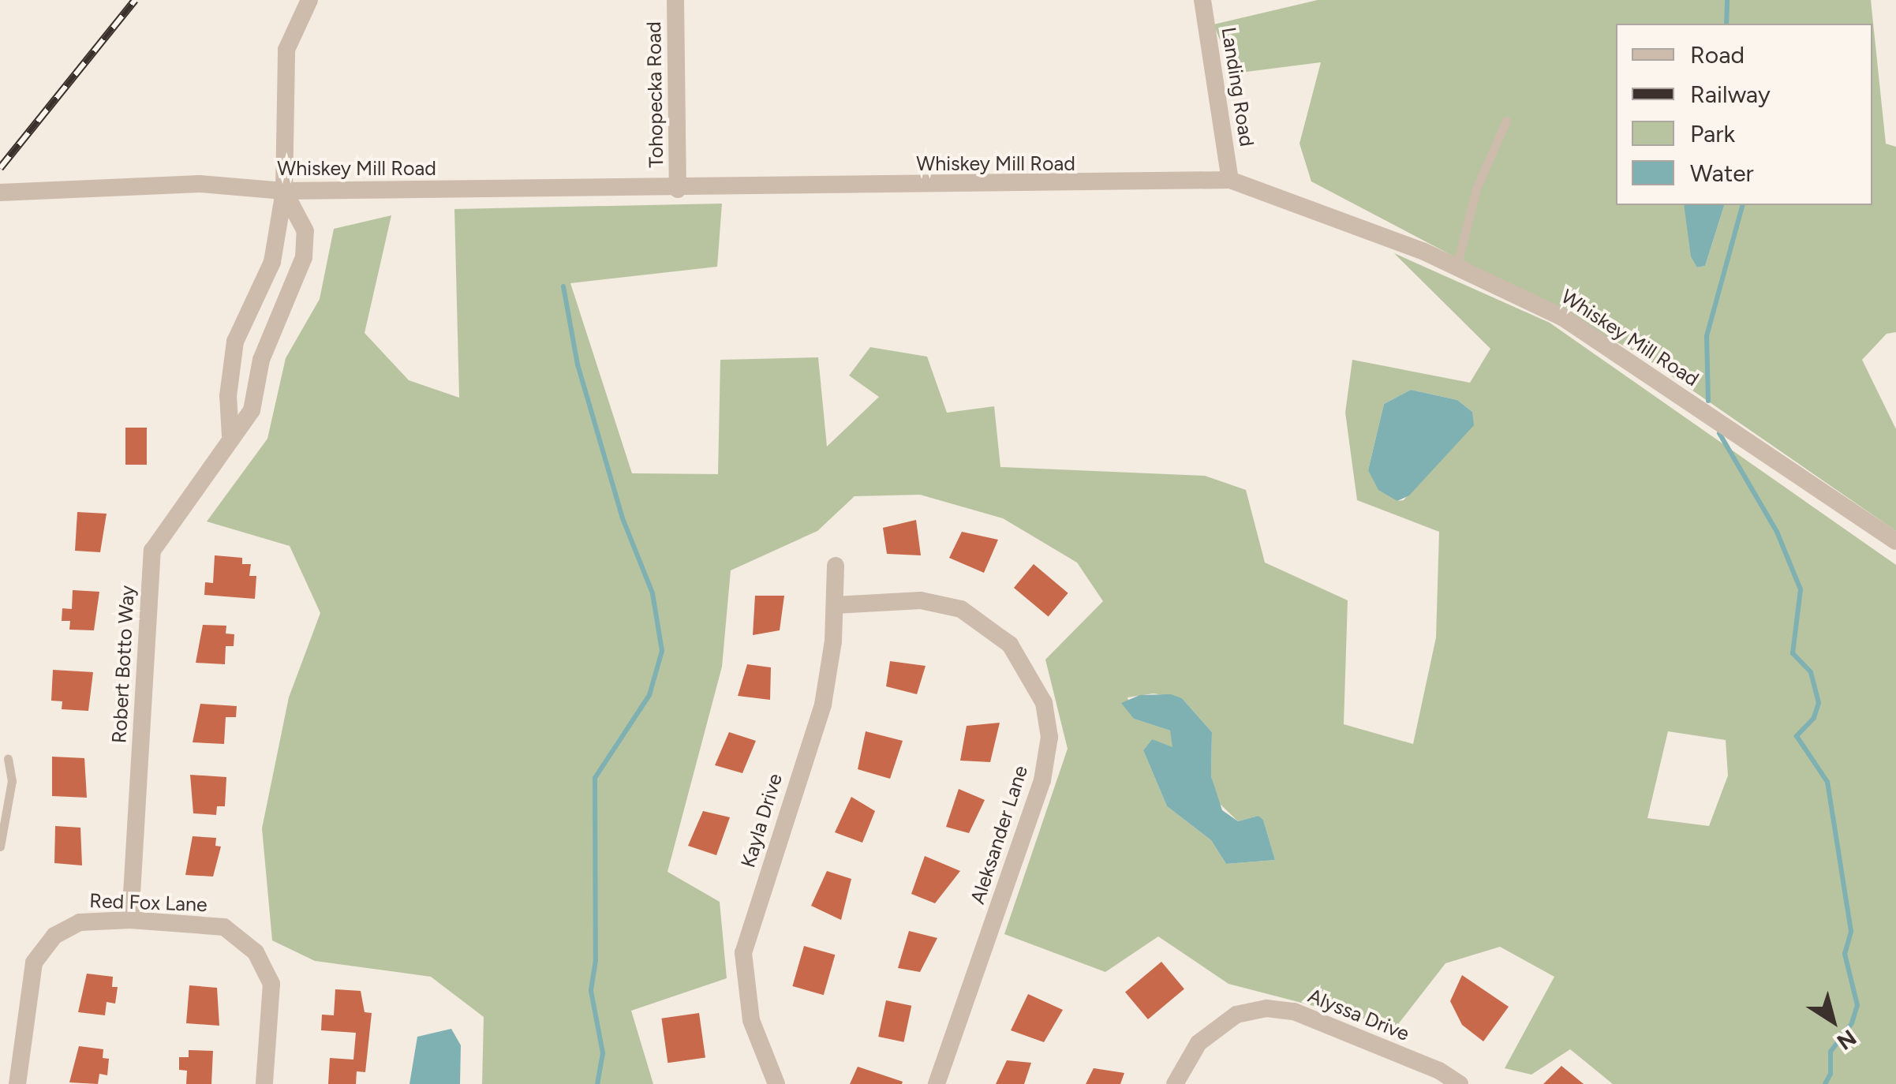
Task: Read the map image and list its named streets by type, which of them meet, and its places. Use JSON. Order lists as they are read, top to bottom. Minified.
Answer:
{"streets":{"street":["Landing Road","Tohopecka Road","Whiskey Mill Road","Robert Botto Way","Kayla Drive","Aleksander Lane","Red Fox Lane","Alyssa Drive"]},"crossings":[["Landing Road","Whiskey Mill Road"],["Tohopecka Road","Whiskey Mill Road"],["Whiskey Mill Road","Robert Botto Way"],["Robert Botto Way","Red Fox Lane"],["Kayla Drive","Aleksander Lane"]],"legend":["Road","Railway","Park","Water"],"north":"bottom right"}
